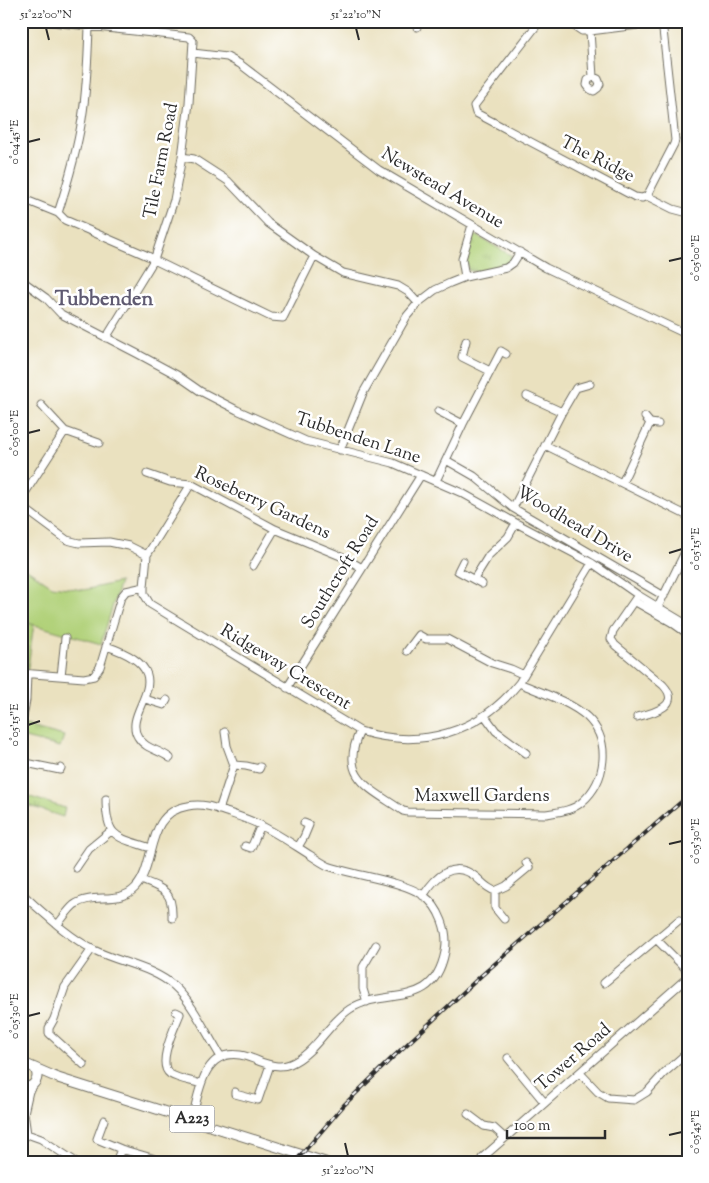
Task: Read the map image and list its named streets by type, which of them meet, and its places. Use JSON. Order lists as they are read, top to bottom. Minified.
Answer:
{"streets":{"main road":["A223"],"street":["The Ridge","Tile Farm Road","Newstead Avenue","Tubbenden Lane","Roseberry Gardens","Woodhead Drive","Southcroft Road","Ridgeway Crescent","Maxwell Gardens","Tower Road"]},"crossings":[["Tile Farm Road","Newstead Avenue"],["Tile Farm Road","Tubbenden Lane"],["Tubbenden Lane","Southcroft Road"],["Tubbenden Lane","Ridgeway Crescent"],["Roseberry Gardens","Southcroft Road"],["Southcroft Road","Ridgeway Crescent"],["Ridgeway Crescent","Maxwell Gardens"]],"districts":["Tubbenden"],"scale_bar":"100 m","coordinates":["51°22'00\"N","51°22'10\"N","0°04'45\"E","0°05'00\"E","0°05'15\"E","0°05'30\"E","0°05'45\"E"]}
